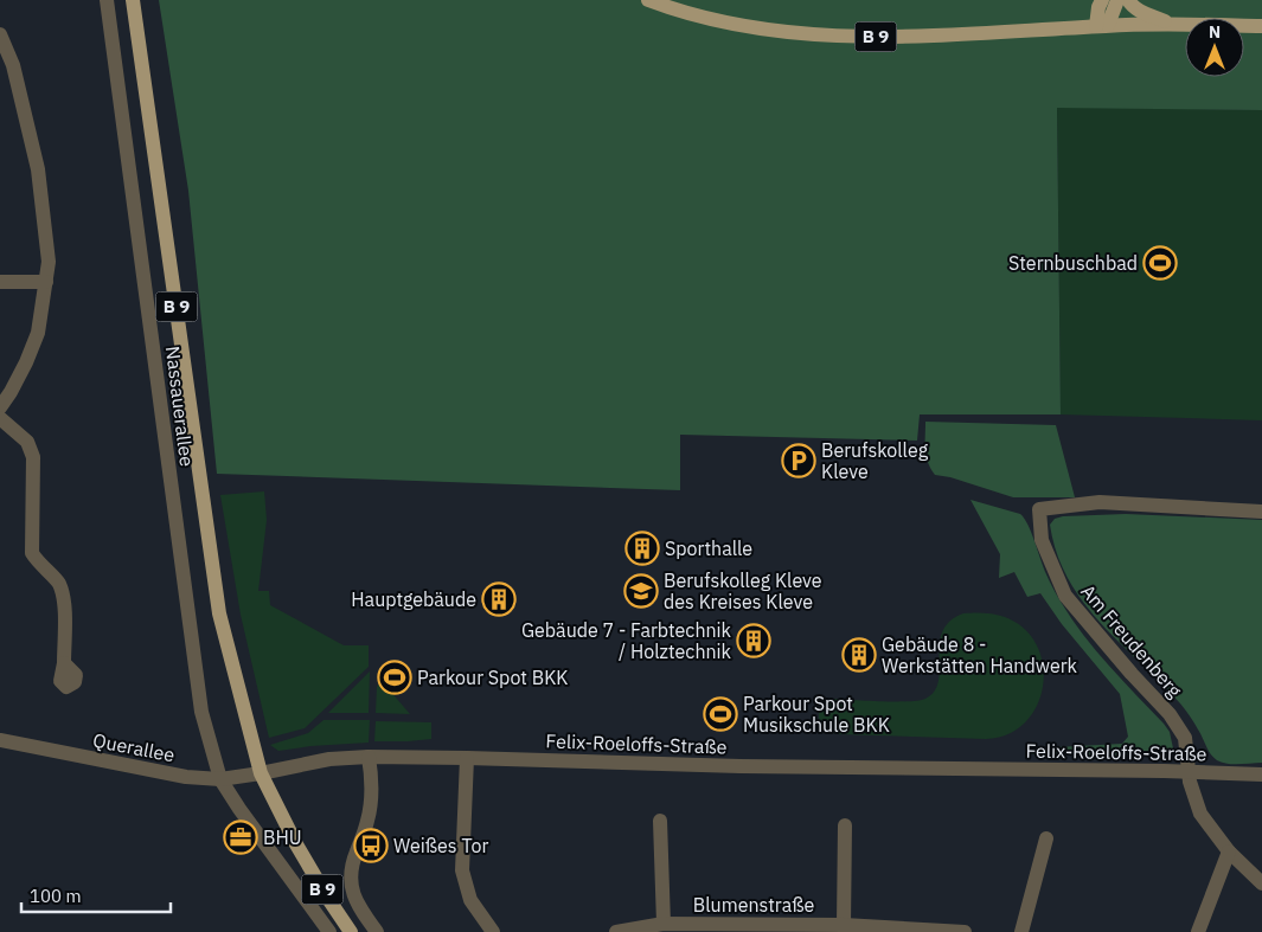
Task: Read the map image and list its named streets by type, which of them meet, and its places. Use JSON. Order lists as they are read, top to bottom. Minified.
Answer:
{"streets":{"main road":["B 9","Nassauerallee"],"street":["Am Freudenberg","Felix-Roeloffs-Straße","Querallee","Blumenstraße"]},"crossings":[["B 9","Nassauerallee"],["B 9","Felix-Roeloffs-Straße"],["B 9","Querallee"],["Nassauerallee","Felix-Roeloffs-Straße"],["Nassauerallee","Querallee"],["Am Freudenberg","Felix-Roeloffs-Straße"],["Felix-Roeloffs-Straße","Querallee"]],"places":{"sports":["Sternbuschbad","Parkour Spot BKK","Parkour Spot Musikschule BKK"],"parking":["Berufskolleg Kleve"],"building":["Sporthalle","Hauptgebäude","Gebäude 7 - Farbtechnik / Holztechnik","Gebäude 8 - Werkstätten Handwerk"],"school or university":["Berufskolleg Kleve des Kreises Kleve"],"office":["BHU"],"bus stop":["Weißes Tor"]},"scale_bar":"100 m","north":"top"}
